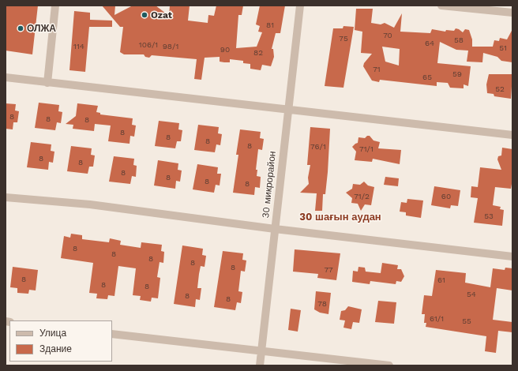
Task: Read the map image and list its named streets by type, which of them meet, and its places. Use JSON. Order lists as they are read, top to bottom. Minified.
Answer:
{"streets":{"street":["30 микрорайон"]},"districts":["30 шағын аудан"],"places":["Ozat","ОЛЖА"],"house_numbers":["81","70","75","58","64","106/1","114","98/1","51","90","82","71","59","65","52","8","8","8","8","8","8","8","76/1","71/1","8","8","8","8","8","8","71/2","60","53","8","8","8","8","8","77","8","61","8","8","54","8","8","78","61/1","55"],"legend":["Улица","Здание"]}
